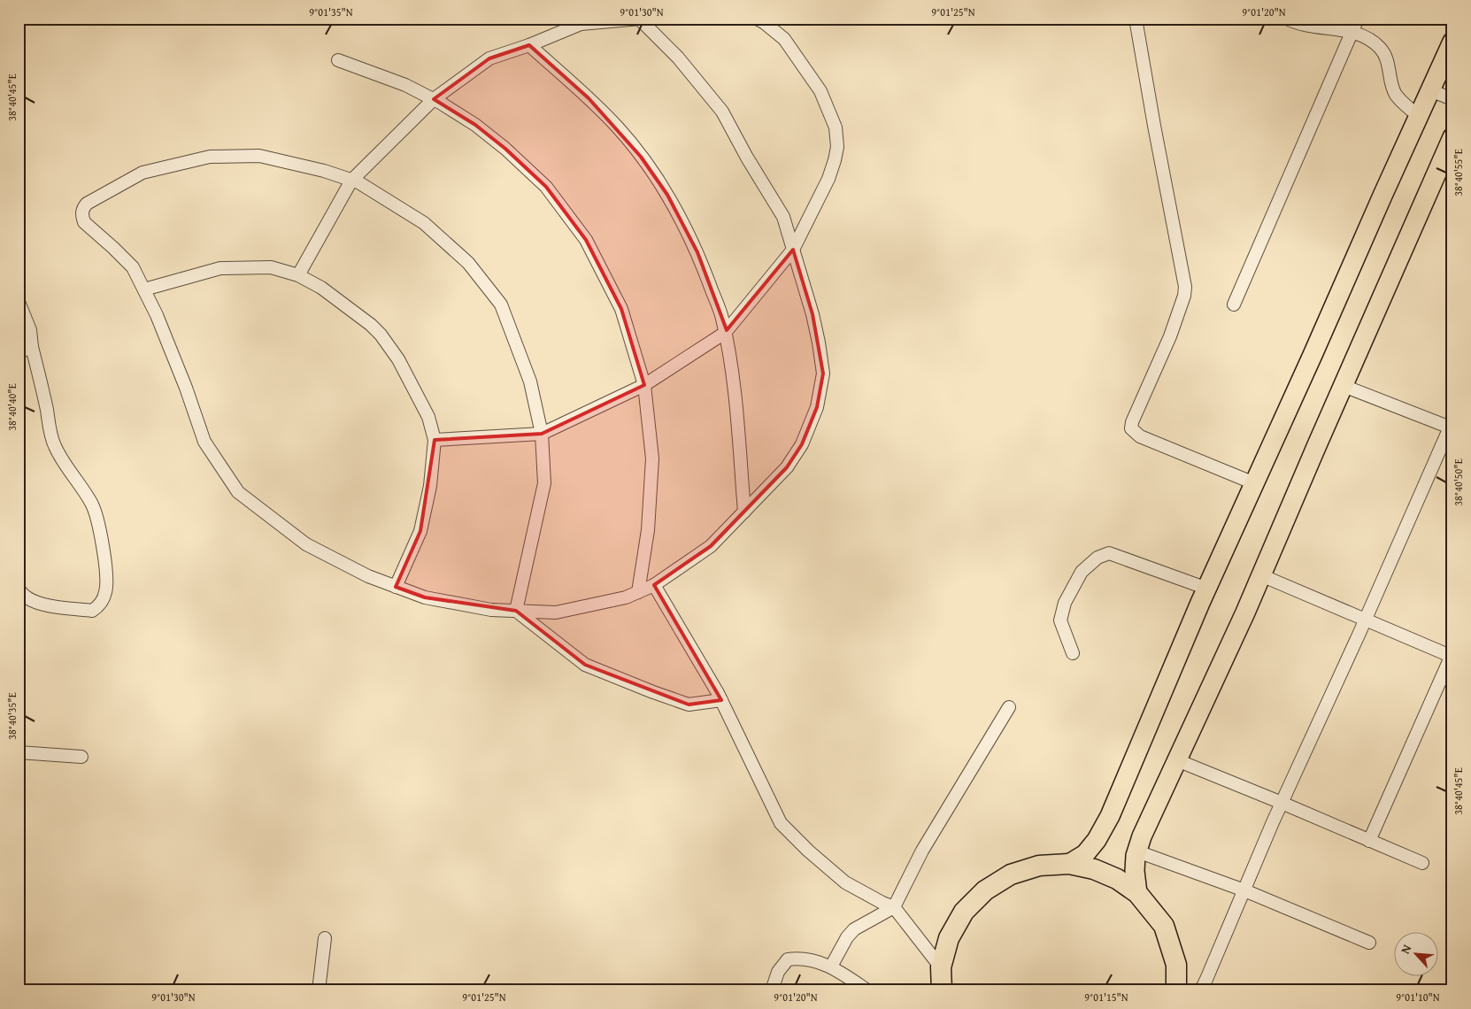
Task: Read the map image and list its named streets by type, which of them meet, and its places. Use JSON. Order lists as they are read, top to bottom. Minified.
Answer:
{"north":"top left","coordinates":["9°01'35\"N","9°01'30\"N","9°01'25\"N","9°01'20\"N","38°40'45\"E","38°40'55\"E","38°40'40\"E","38°40'50\"E","38°40'35\"E","9°01'15\"N","9°01'10\"N"]}
